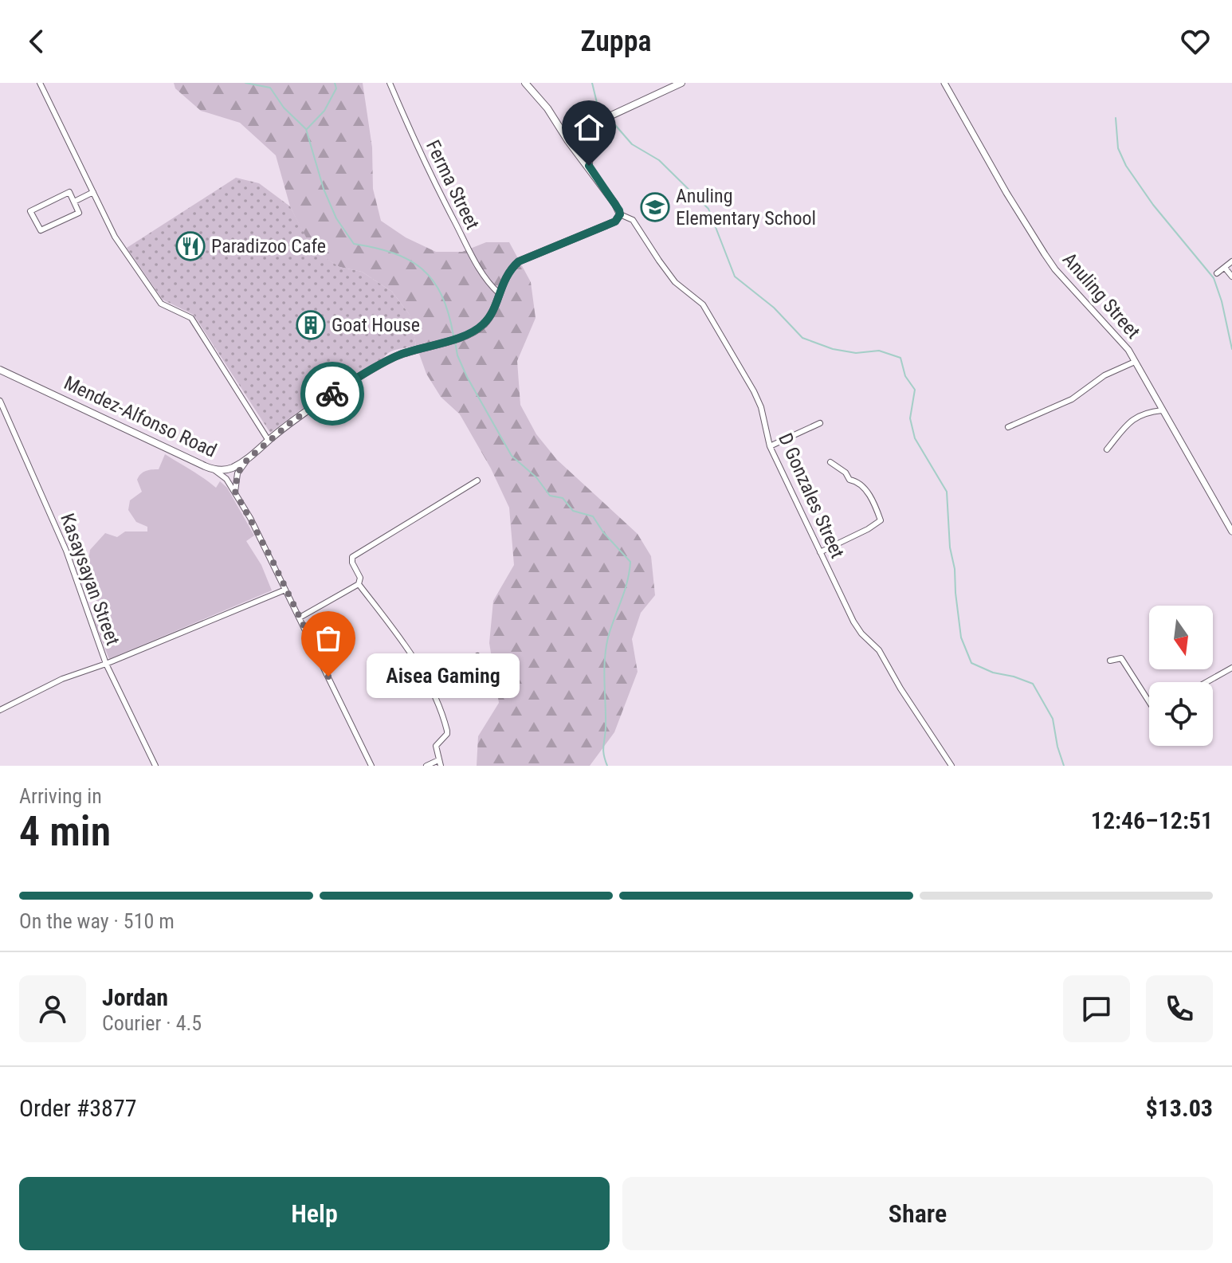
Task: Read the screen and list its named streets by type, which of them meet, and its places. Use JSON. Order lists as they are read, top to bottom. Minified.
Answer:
{"streets":{"main road":["Mendez-Alfonso Road"],"street":["Ferma Street","Anuling Street","D Gonzales Street","Kasaysayan Street"]},"crossings":[["Ferma Street","Mendez-Alfonso Road"],["Mendez-Alfonso Road","D Gonzales Street"]],"places":{"school or university":["Anuling Elementary School"],"restaurant":["Paradizoo Cafe"],"building":["Goat House"],"other":["Aisea Gaming"]},"north":"bottom","page":{"header":"Zuppa","bubble":"Aisea Gaming","heading":["4 min","Arriving in","12:46–12:51"],"panel":["Jordan","Courier · 4.5","Order #3877","$13.03"],"bar":"On the way · 510 m","buttons":["Help","Share"]}}
